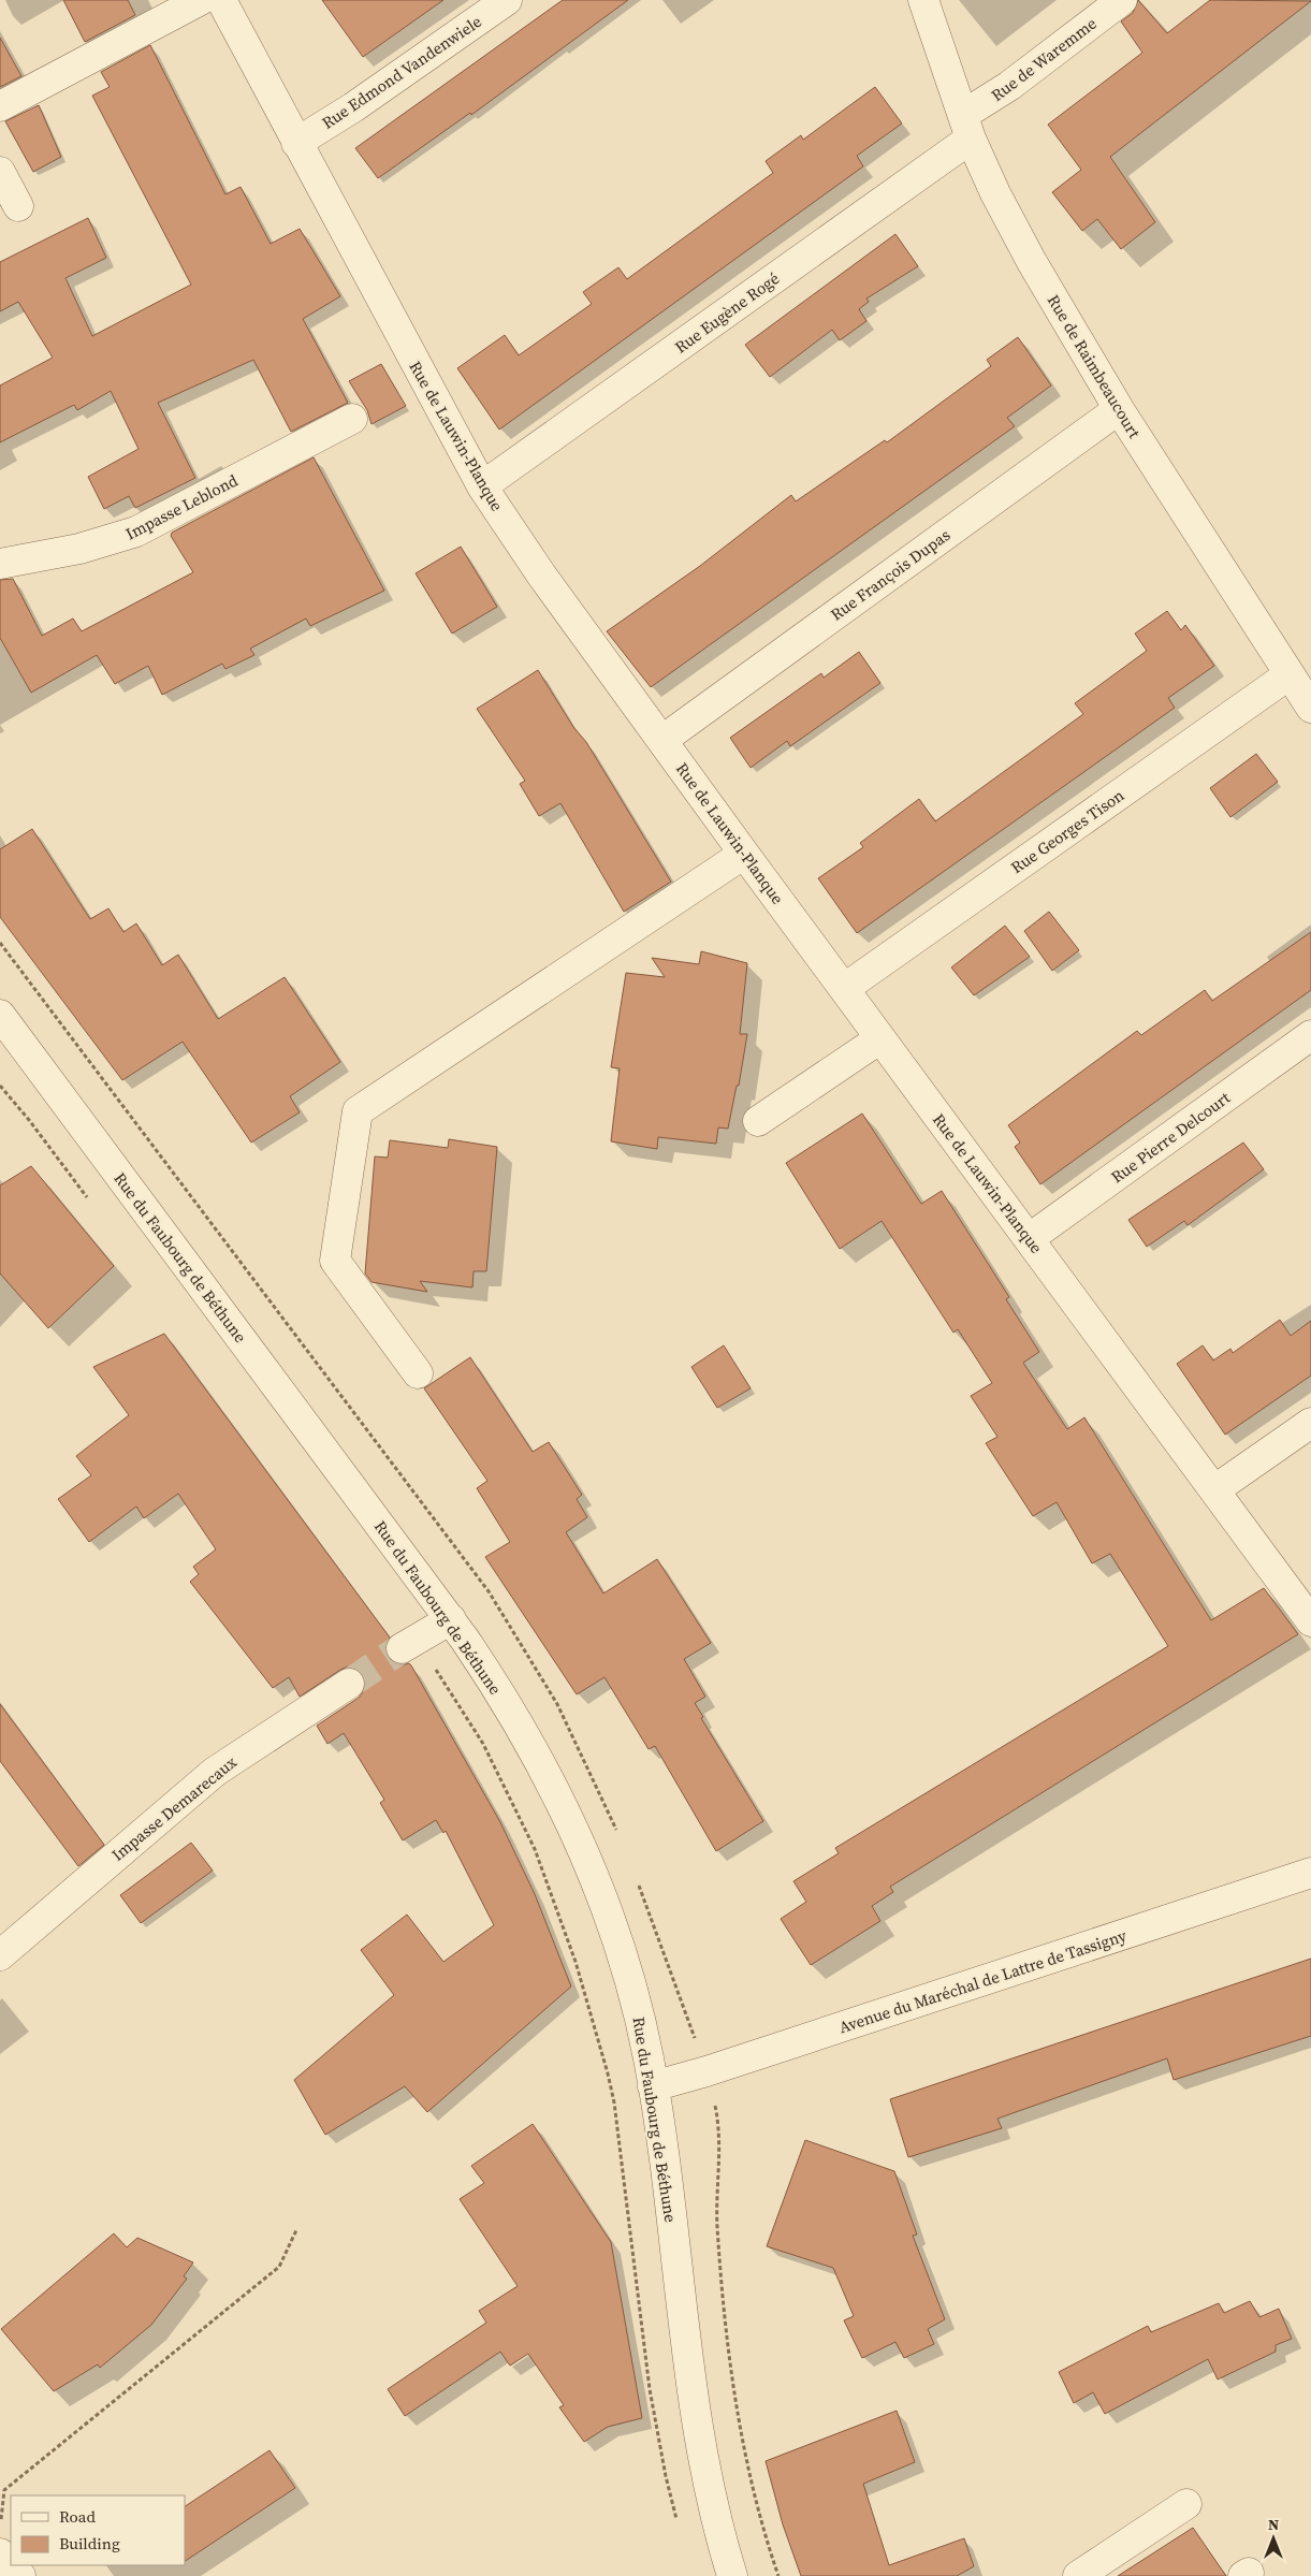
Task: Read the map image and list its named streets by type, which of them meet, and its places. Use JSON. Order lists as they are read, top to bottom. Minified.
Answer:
{"streets":{"street":["Rue de Waremme","Rue Edmond Vandenwiele","Rue Eugène Rogé","Rue de Raimbeaucourt","Rue de Lauwin-Planque","Impasse Leblond","Rue François Dupas","Rue Georges Tison","Rue Pierre Delcourt","Rue du Faubourg de Béthune","Impasse Demarecaux","Avenue du Maréchal de Lattre de Tassigny"]},"crossings":[["Rue de Waremme","Rue Eugène Rogé"],["Rue de Waremme","Rue de Raimbeaucourt"],["Rue Edmond Vandenwiele","Rue de Lauwin-Planque"],["Rue Eugène Rogé","Rue de Raimbeaucourt"],["Rue Eugène Rogé","Rue de Lauwin-Planque"],["Rue de Raimbeaucourt","Rue François Dupas"],["Rue de Raimbeaucourt","Rue Georges Tison"],["Rue de Lauwin-Planque","Rue François Dupas"],["Rue de Lauwin-Planque","Rue Georges Tison"],["Rue de Lauwin-Planque","Rue Pierre Delcourt"],["Rue du Faubourg de Béthune","Avenue du Maréchal de Lattre de Tassigny"]],"legend":["Road","Building"],"north":"top"}
